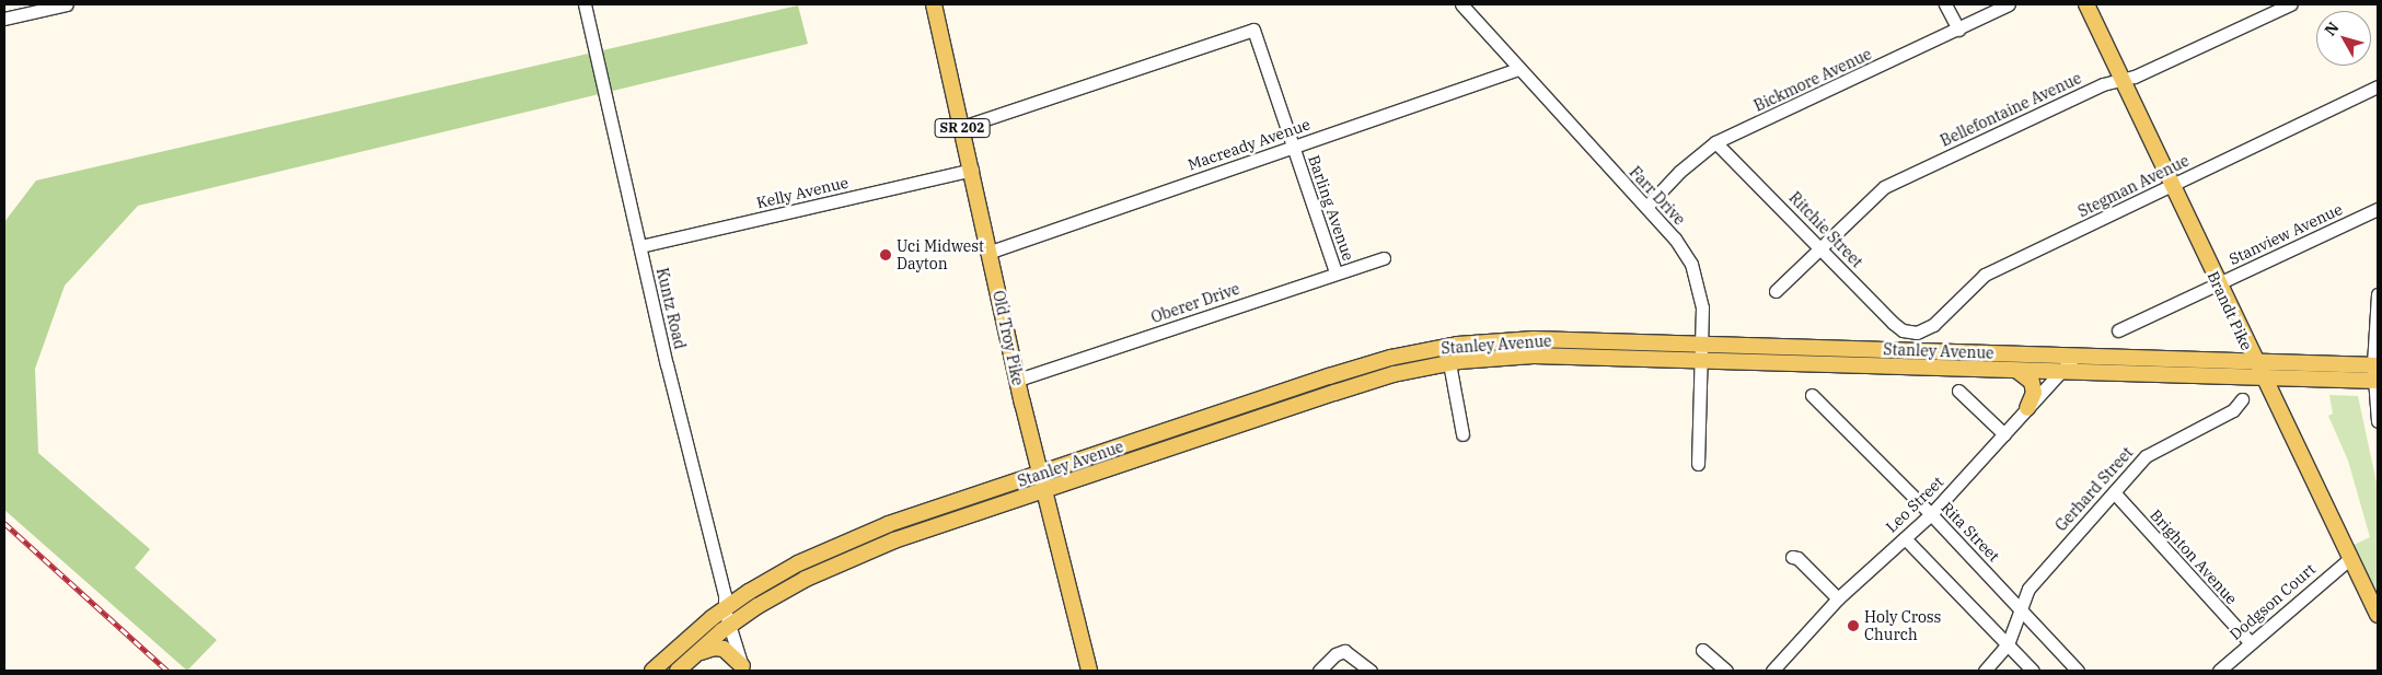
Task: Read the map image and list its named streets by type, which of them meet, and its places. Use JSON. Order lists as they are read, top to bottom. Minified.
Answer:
{"streets":{"main road":["SR 202","Brandt Pike","Old Troy Pike","Stanley Avenue"],"street":["Bickmore Avenue","Bellefontaine Avenue","Macready Avenue","Stegman Avenue","Kelly Avenue","Farr Drive","Barling Avenue","Ritchie Street","Stanview Avenue","Oberer Drive","Kuntz Road","Gerhard Street","Leo Street","Rita Street","Brighton Avenue","Dodgson Court"]},"crossings":[["Bickmore Avenue","Farr Drive"],["Bickmore Avenue","Ritchie Street"],["Bellefontaine Avenue","Ritchie Street"],["Bellefontaine Avenue","Brandt Pike"],["Macready Avenue","Farr Drive"],["Macready Avenue","Barling Avenue"],["Macready Avenue","Old Troy Pike"],["Stegman Avenue","Ritchie Street"],["Stegman Avenue","Brandt Pike"],["Kelly Avenue","Kuntz Road"],["Kelly Avenue","Old Troy Pike"],["Farr Drive","Stanley Avenue"],["Barling Avenue","Oberer Drive"],["Barling Avenue","Old Troy Pike"],["Stanview Avenue","Brandt Pike"],["Oberer Drive","Old Troy Pike"],["Kuntz Road","Stanley Avenue"],["Brandt Pike","Stanley Avenue"],["Brandt Pike","Dodgson Court"],["Old Troy Pike","Stanley Avenue"],["Stanley Avenue","Leo Street"],["Gerhard Street","Rita Street"],["Gerhard Street","Brighton Avenue"],["Leo Street","Rita Street"],["Brighton Avenue","Dodgson Court"]],"places":["Uci Midwest Dayton","Holy Cross Church"],"north":"top left"}
